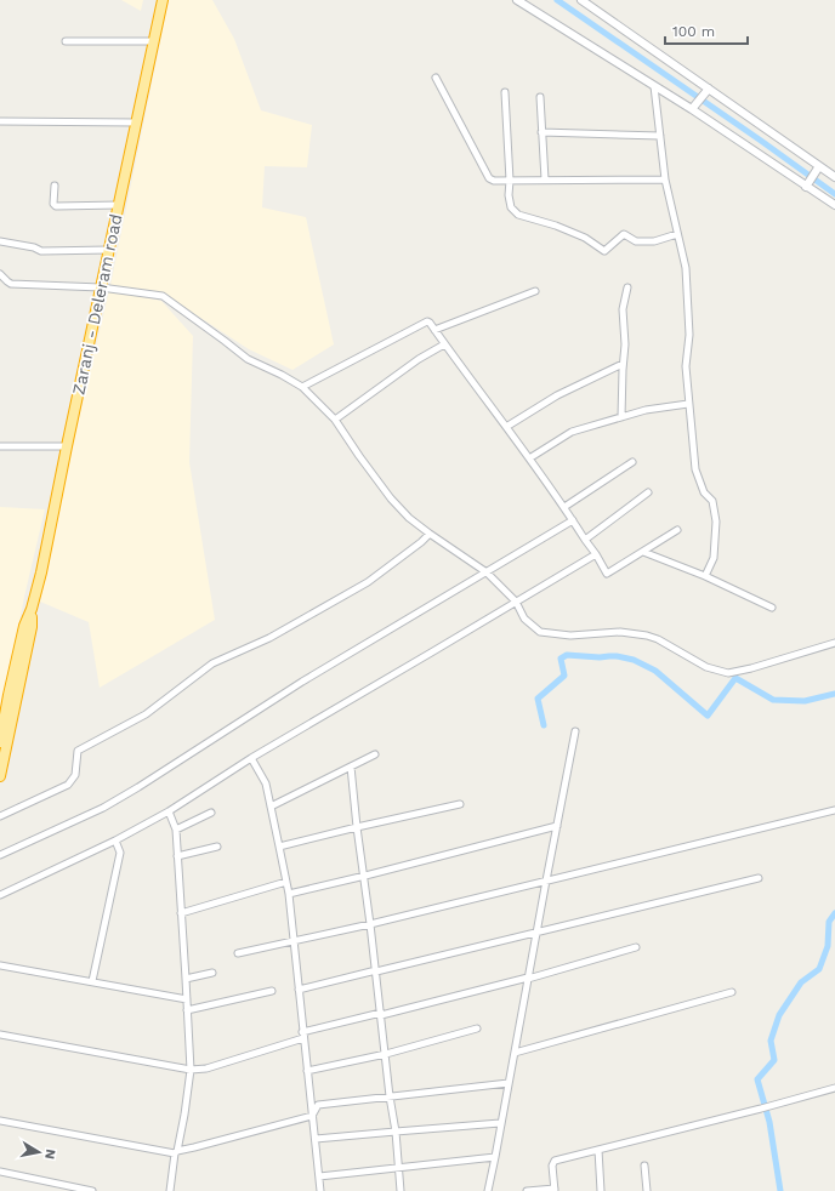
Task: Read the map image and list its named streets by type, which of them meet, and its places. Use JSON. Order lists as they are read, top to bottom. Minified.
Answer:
{"streets":{"highway":["Zaranj - Deleram road"]},"scale_bar":"100 m","north":"right"}
